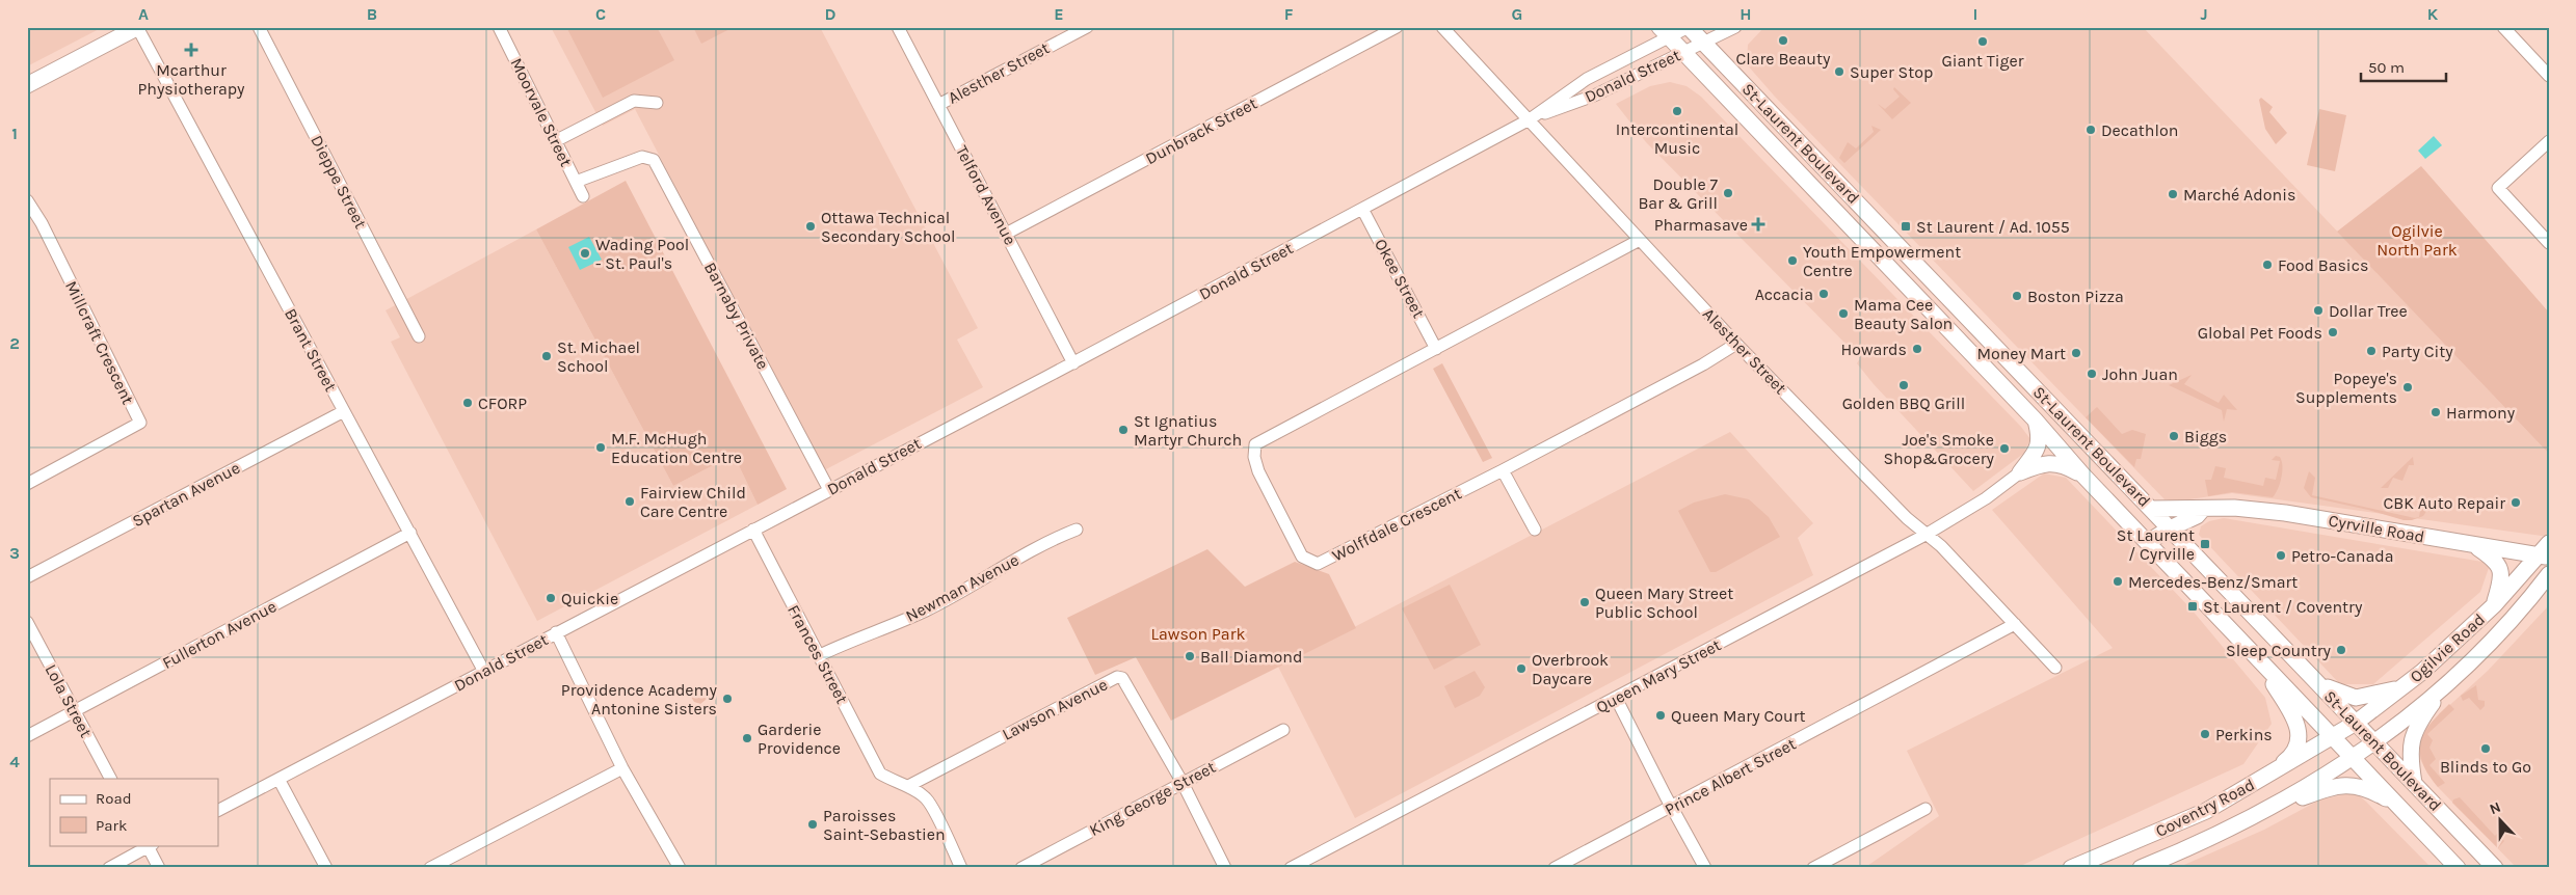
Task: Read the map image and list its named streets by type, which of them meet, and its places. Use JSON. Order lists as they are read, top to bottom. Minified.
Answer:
{"streets":{"main road":["St-Laurent Boulevard","Cyrville Road","Ogilvie Road","Coventry Road"],"street":["Alesther Street","Donald Street","Moorvale Street","Dunbrack Street","Dieppe Street","Telford Avenue","Okee Street","Barnaby Private","Millcraft Crescent","Brant Street","Spartan Avenue","Wolffdale Crescent","Newman Avenue","Fullerton Avenue","Frances Street","Queen Mary Street","Lola Street","Lawson Avenue","Prince Albert Street","King George Street"]},"crossings":[["Alesther Street","Donald Street"],["Alesther Street","Telford Avenue"],["Alesther Street","Wolffdale Crescent"],["Alesther Street","Queen Mary Street"],["Alesther Street","Prince Albert Street"],["Donald Street","St-Laurent Boulevard"],["Donald Street","Telford Avenue"],["Donald Street","Okee Street"],["Donald Street","Barnaby Private"],["Donald Street","Brant Street"],["Donald Street","Frances Street"],["Moorvale Street","Barnaby Private"],["Dunbrack Street","Telford Avenue"],["St-Laurent Boulevard","Cyrville Road"],["St-Laurent Boulevard","Ogilvie Road"],["St-Laurent Boulevard","Coventry Road"],["Okee Street","Wolffdale Crescent"],["Brant Street","Spartan Avenue"],["Brant Street","Fullerton Avenue"],["Cyrville Road","Ogilvie Road"],["Newman Avenue","Frances Street"],["Fullerton Avenue","Lola Street"],["Ogilvie Road","Coventry Road"],["Frances Street","Lawson Avenue"],["Lawson Avenue","King George Street"]],"parks":["Ogilvie North Park","Lawson Park"],"places":{"other":["Clare Beauty","Giant Tiger","Super Stop","Intercontinental Music","Decathlon","Double 7 Bar & Grill","Marché Adonis","Ottawa Technical Secondary School","Wading Pool - St. Paul's","Youth Empowerment Centre","Food Basics","Accacia","Boston Pizza","Dollar Tree","Mama Cee Beauty Salon","Global Pet Foods","Howards","Party City","Money Mart","St. Michael School","John Juan","Golden BBQ Grill","Popeye's Supplements","CFORP","Harmony","St Ignatius Martyr Church","Biggs","M.F. McHugh Education Centre","Joe's Smoke Shop&Grocery","Fairview Child Care Centre","CBK Auto Repair","Petro-Canada","Mercedes-Benz/Smart","Quickie","Queen Mary Street Public School","Sleep Country","Ball Diamond","Overbrook Daycare","Providence Academy Antonine Sisters","Queen Mary Court","Perkins","Garderie Providence","Blinds to Go","Paroisses Saint-Sebastien"],"health":["Mcarthur Physiotherapy","Pharmasave"],"transit":["St Laurent / Ad. 1055","St Laurent / Cyrville","St Laurent / Coventry"]},"legend":["Road","Park"],"scale_bar":"50 m","north":"top","grid":{"columns":["A","B","C","D","E","F","G","H","I","J","K"],"rows":["1","2","3","4"]}}
